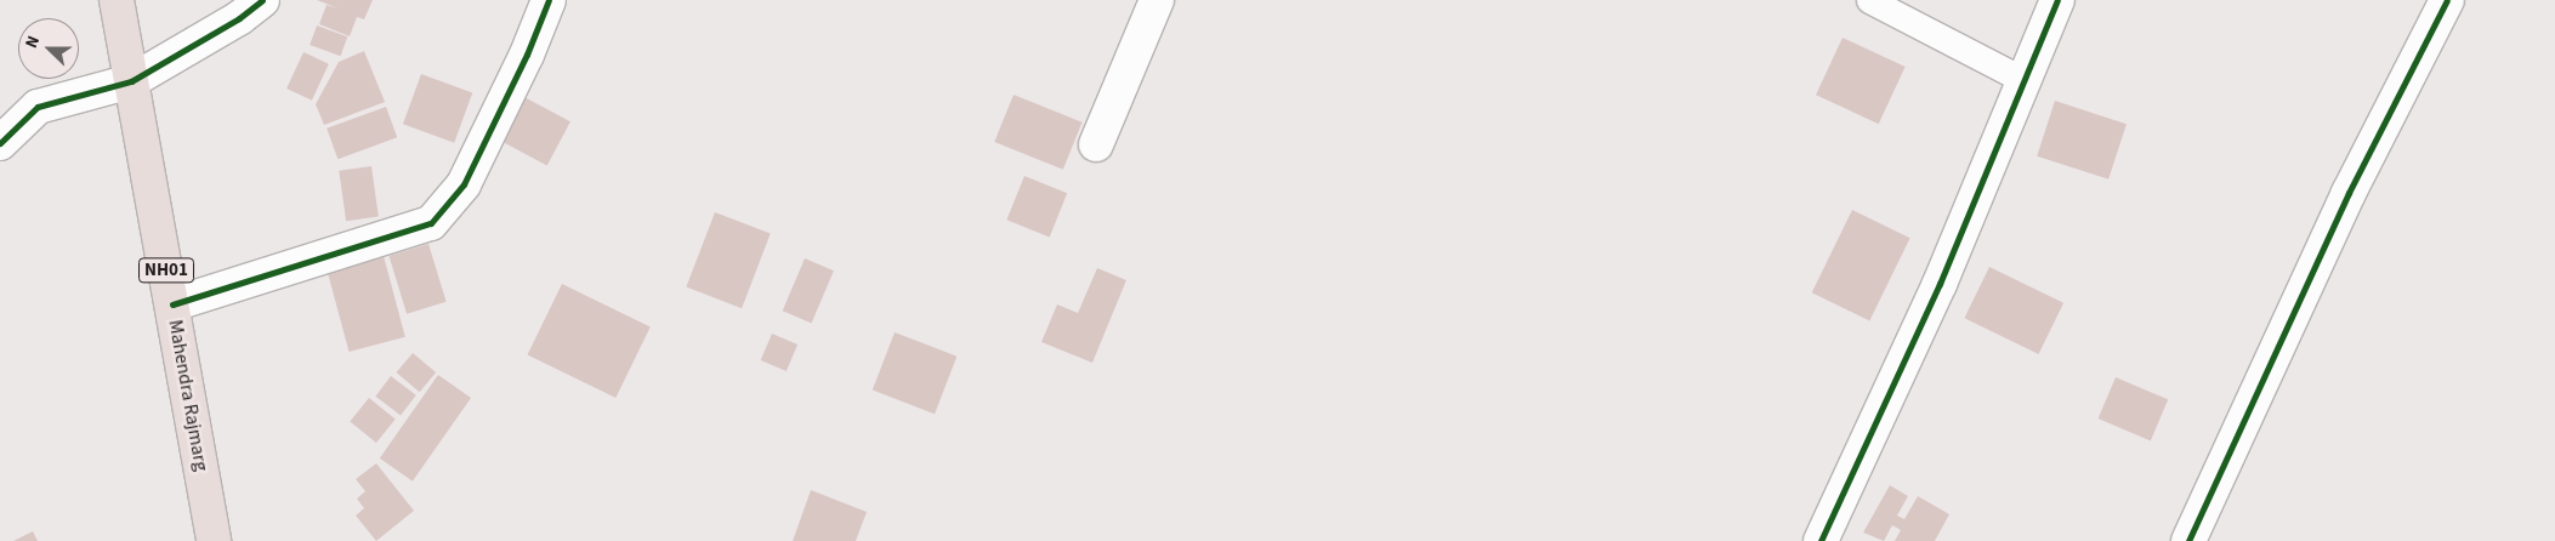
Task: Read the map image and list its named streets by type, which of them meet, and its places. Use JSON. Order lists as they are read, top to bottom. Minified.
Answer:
{"streets":{"highway":["NH01","Mahendra Rajmarg"]},"north":"left"}
